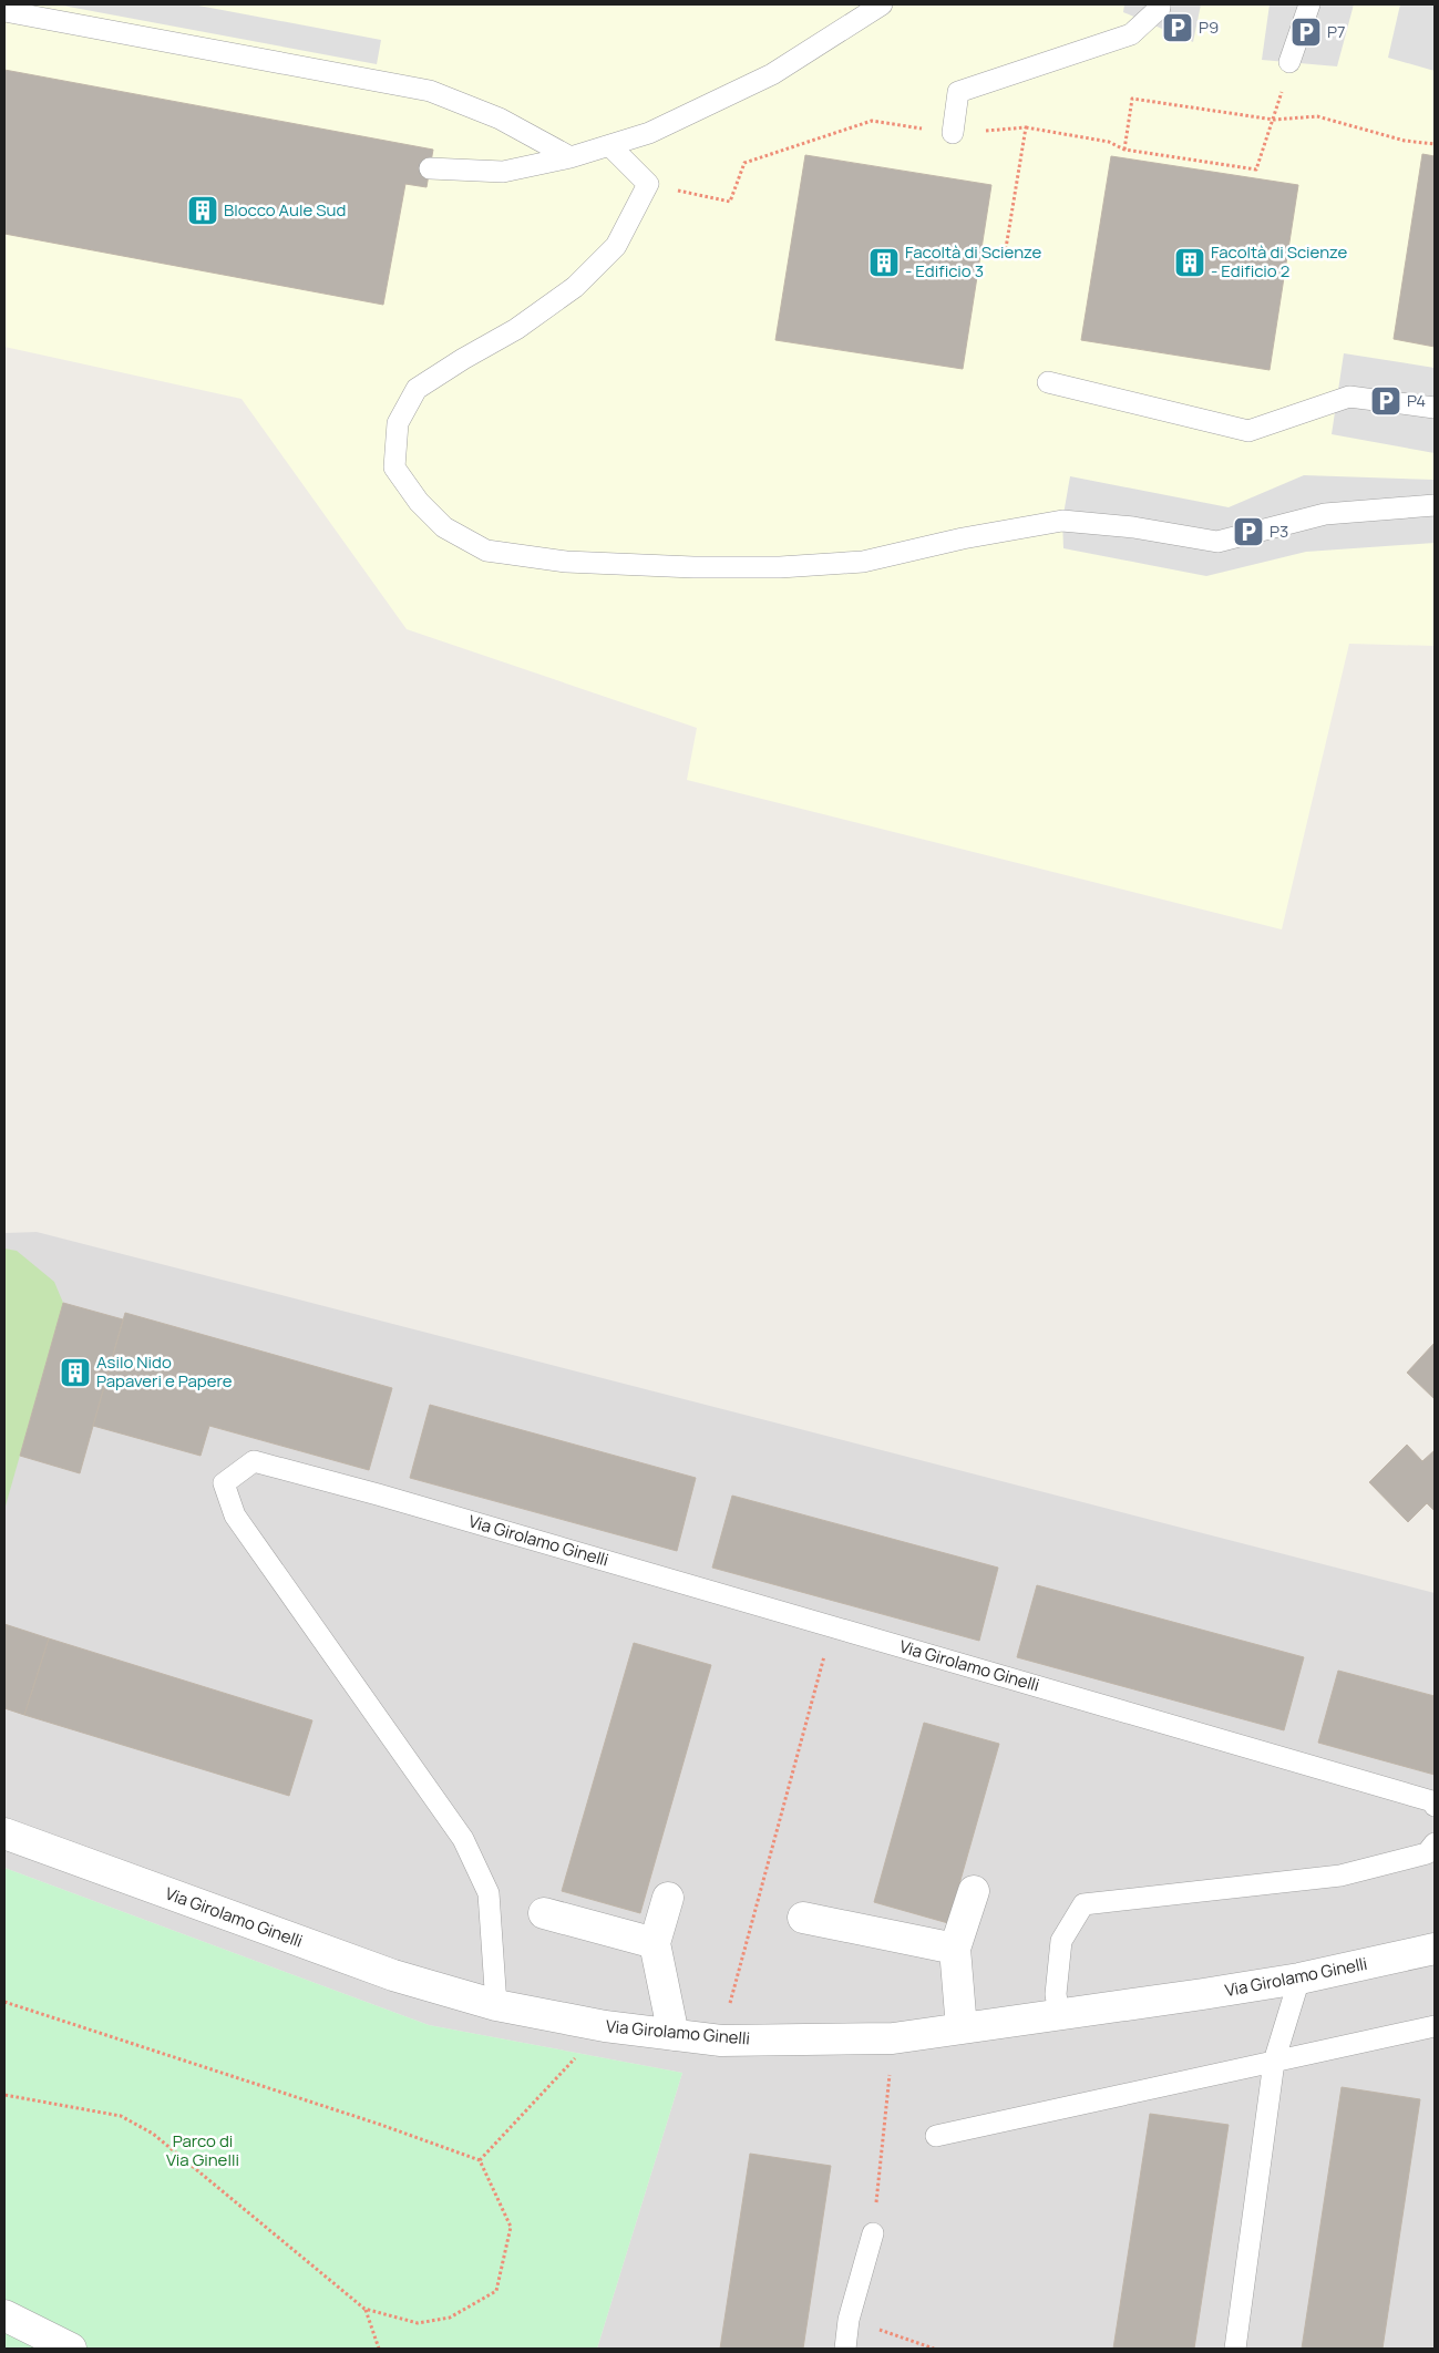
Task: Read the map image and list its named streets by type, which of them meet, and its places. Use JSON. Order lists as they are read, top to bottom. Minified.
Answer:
{"streets":{"street":["Via Girolamo Ginelli"]},"parks":["Parco di Via Ginelli"],"places":{"parking":["P9","P7","P4","P3"],"building":["Blocco Aule Sud","Facoltà di Scienze - Edificio 3","Facoltà di Scienze - Edificio 2","Asilo Nido Papaveri e Papere"]}}
